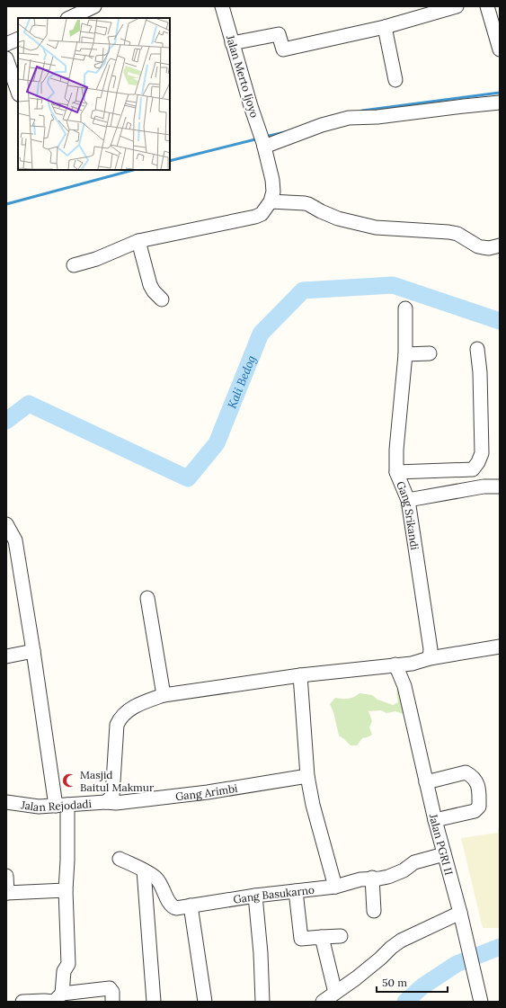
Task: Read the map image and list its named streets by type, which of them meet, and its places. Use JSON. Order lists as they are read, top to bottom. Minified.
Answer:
{"streets":{"street":["Jalan Merto Ijoyo","Gang Srikandi","Gang Arimbi","Jalan Rejodadi","Jalan PGRI II","Gang Basukarno"]},"crossings":[["Gang Arimbi","Jalan Rejodadi"],["Jalan PGRI II","Gang Basukarno"]],"water":["Kali Bedog"],"places":{"mosque":["Masjid Baitul Makmur"]},"scale_bar":"50 m"}
